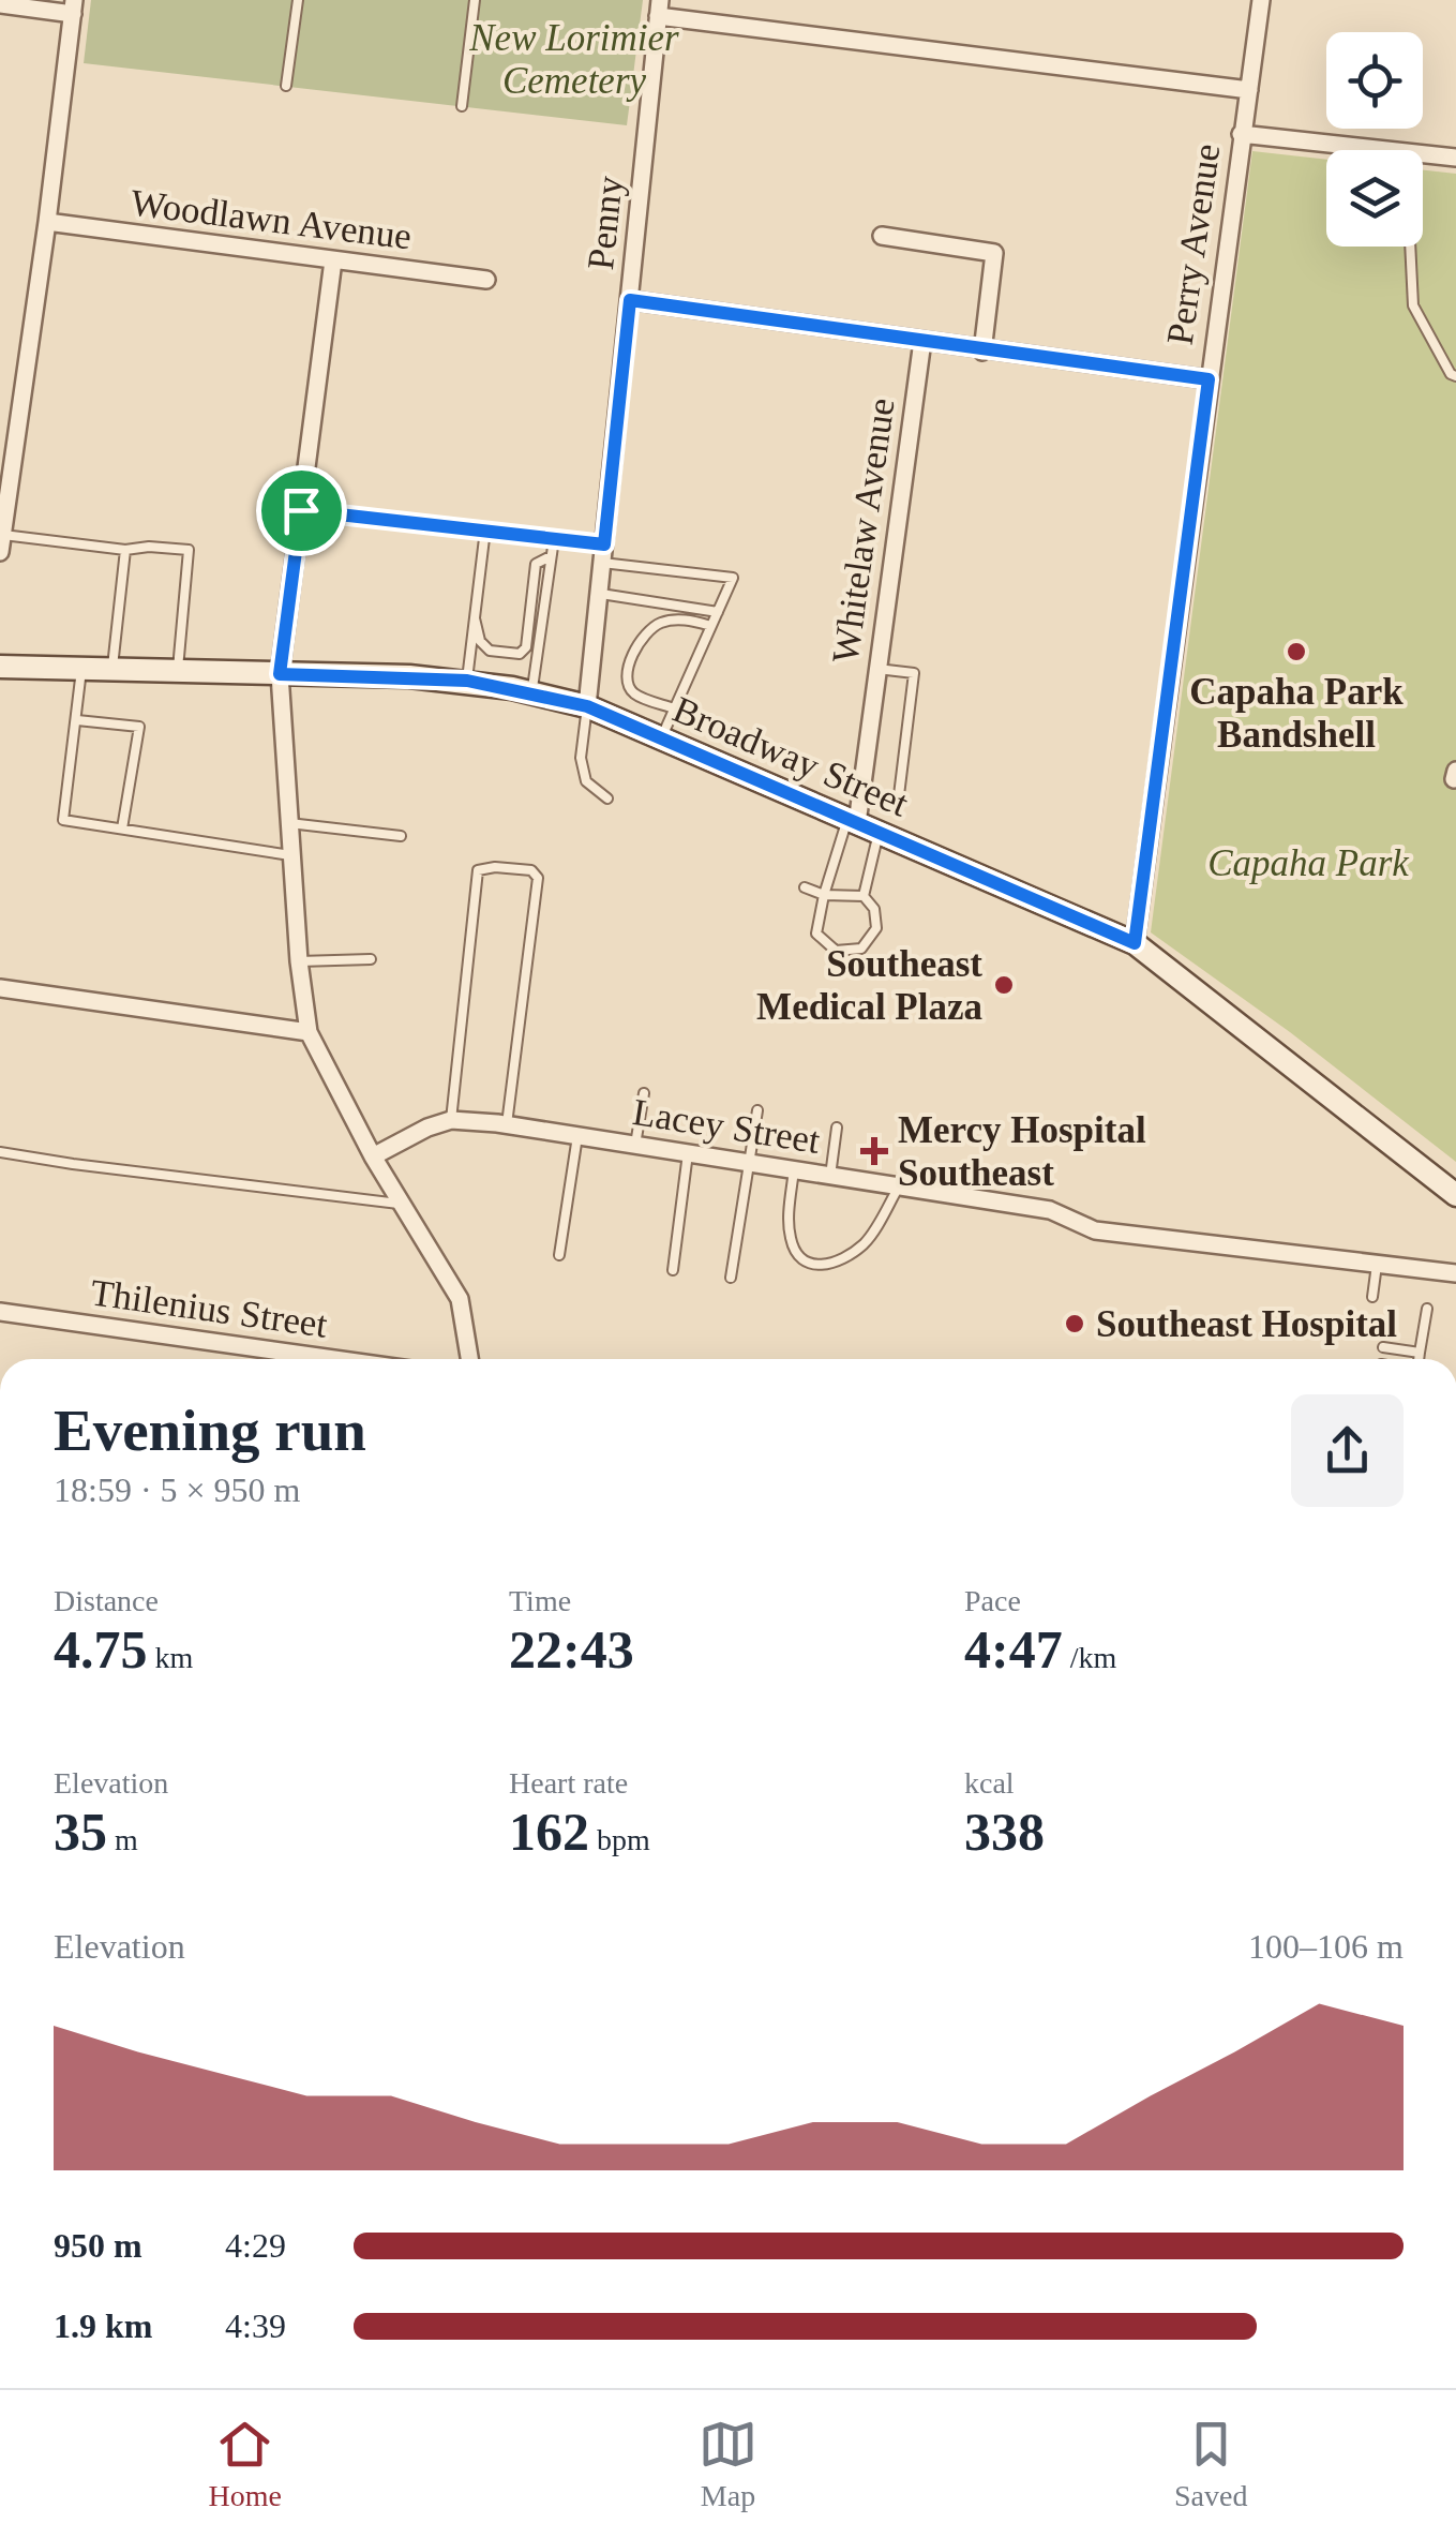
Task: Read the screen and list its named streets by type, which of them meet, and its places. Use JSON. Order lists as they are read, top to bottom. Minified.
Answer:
{"streets":{"main road":["Broadway Street"],"street":["Woodlawn Avenue","Penny","Perry Avenue","Whitelaw Avenue","Lacey Street","Thilenius Street"]},"crossings":[["Penny","Broadway Street"],["Perry Avenue","Broadway Street"],["Whitelaw Avenue","Broadway Street"]],"parks":["New Lorimier Cemetery","Capaha Park"],"places":{"other":["Capaha Park Bandshell","Southeast Medical Plaza","Southeast Hospital"],"health":["Mercy Hospital Southeast"]},"page":{"heading":["Evening run","18:59 · 5 × 950 m"],"stats":[["Distance","4.75 km"],["Time","22:43"],["Pace","4:47 /km"],["Elevation","35 m"],["Heart rate","162 bpm"],["kcal","338"]],"chart":["Elevation","100–106 m"],"list":[{"name":"950 m","note":"4:29"},{"name":"1.9 km","note":"4:39"}],"tabs":["Home","Map","Saved"]}}
